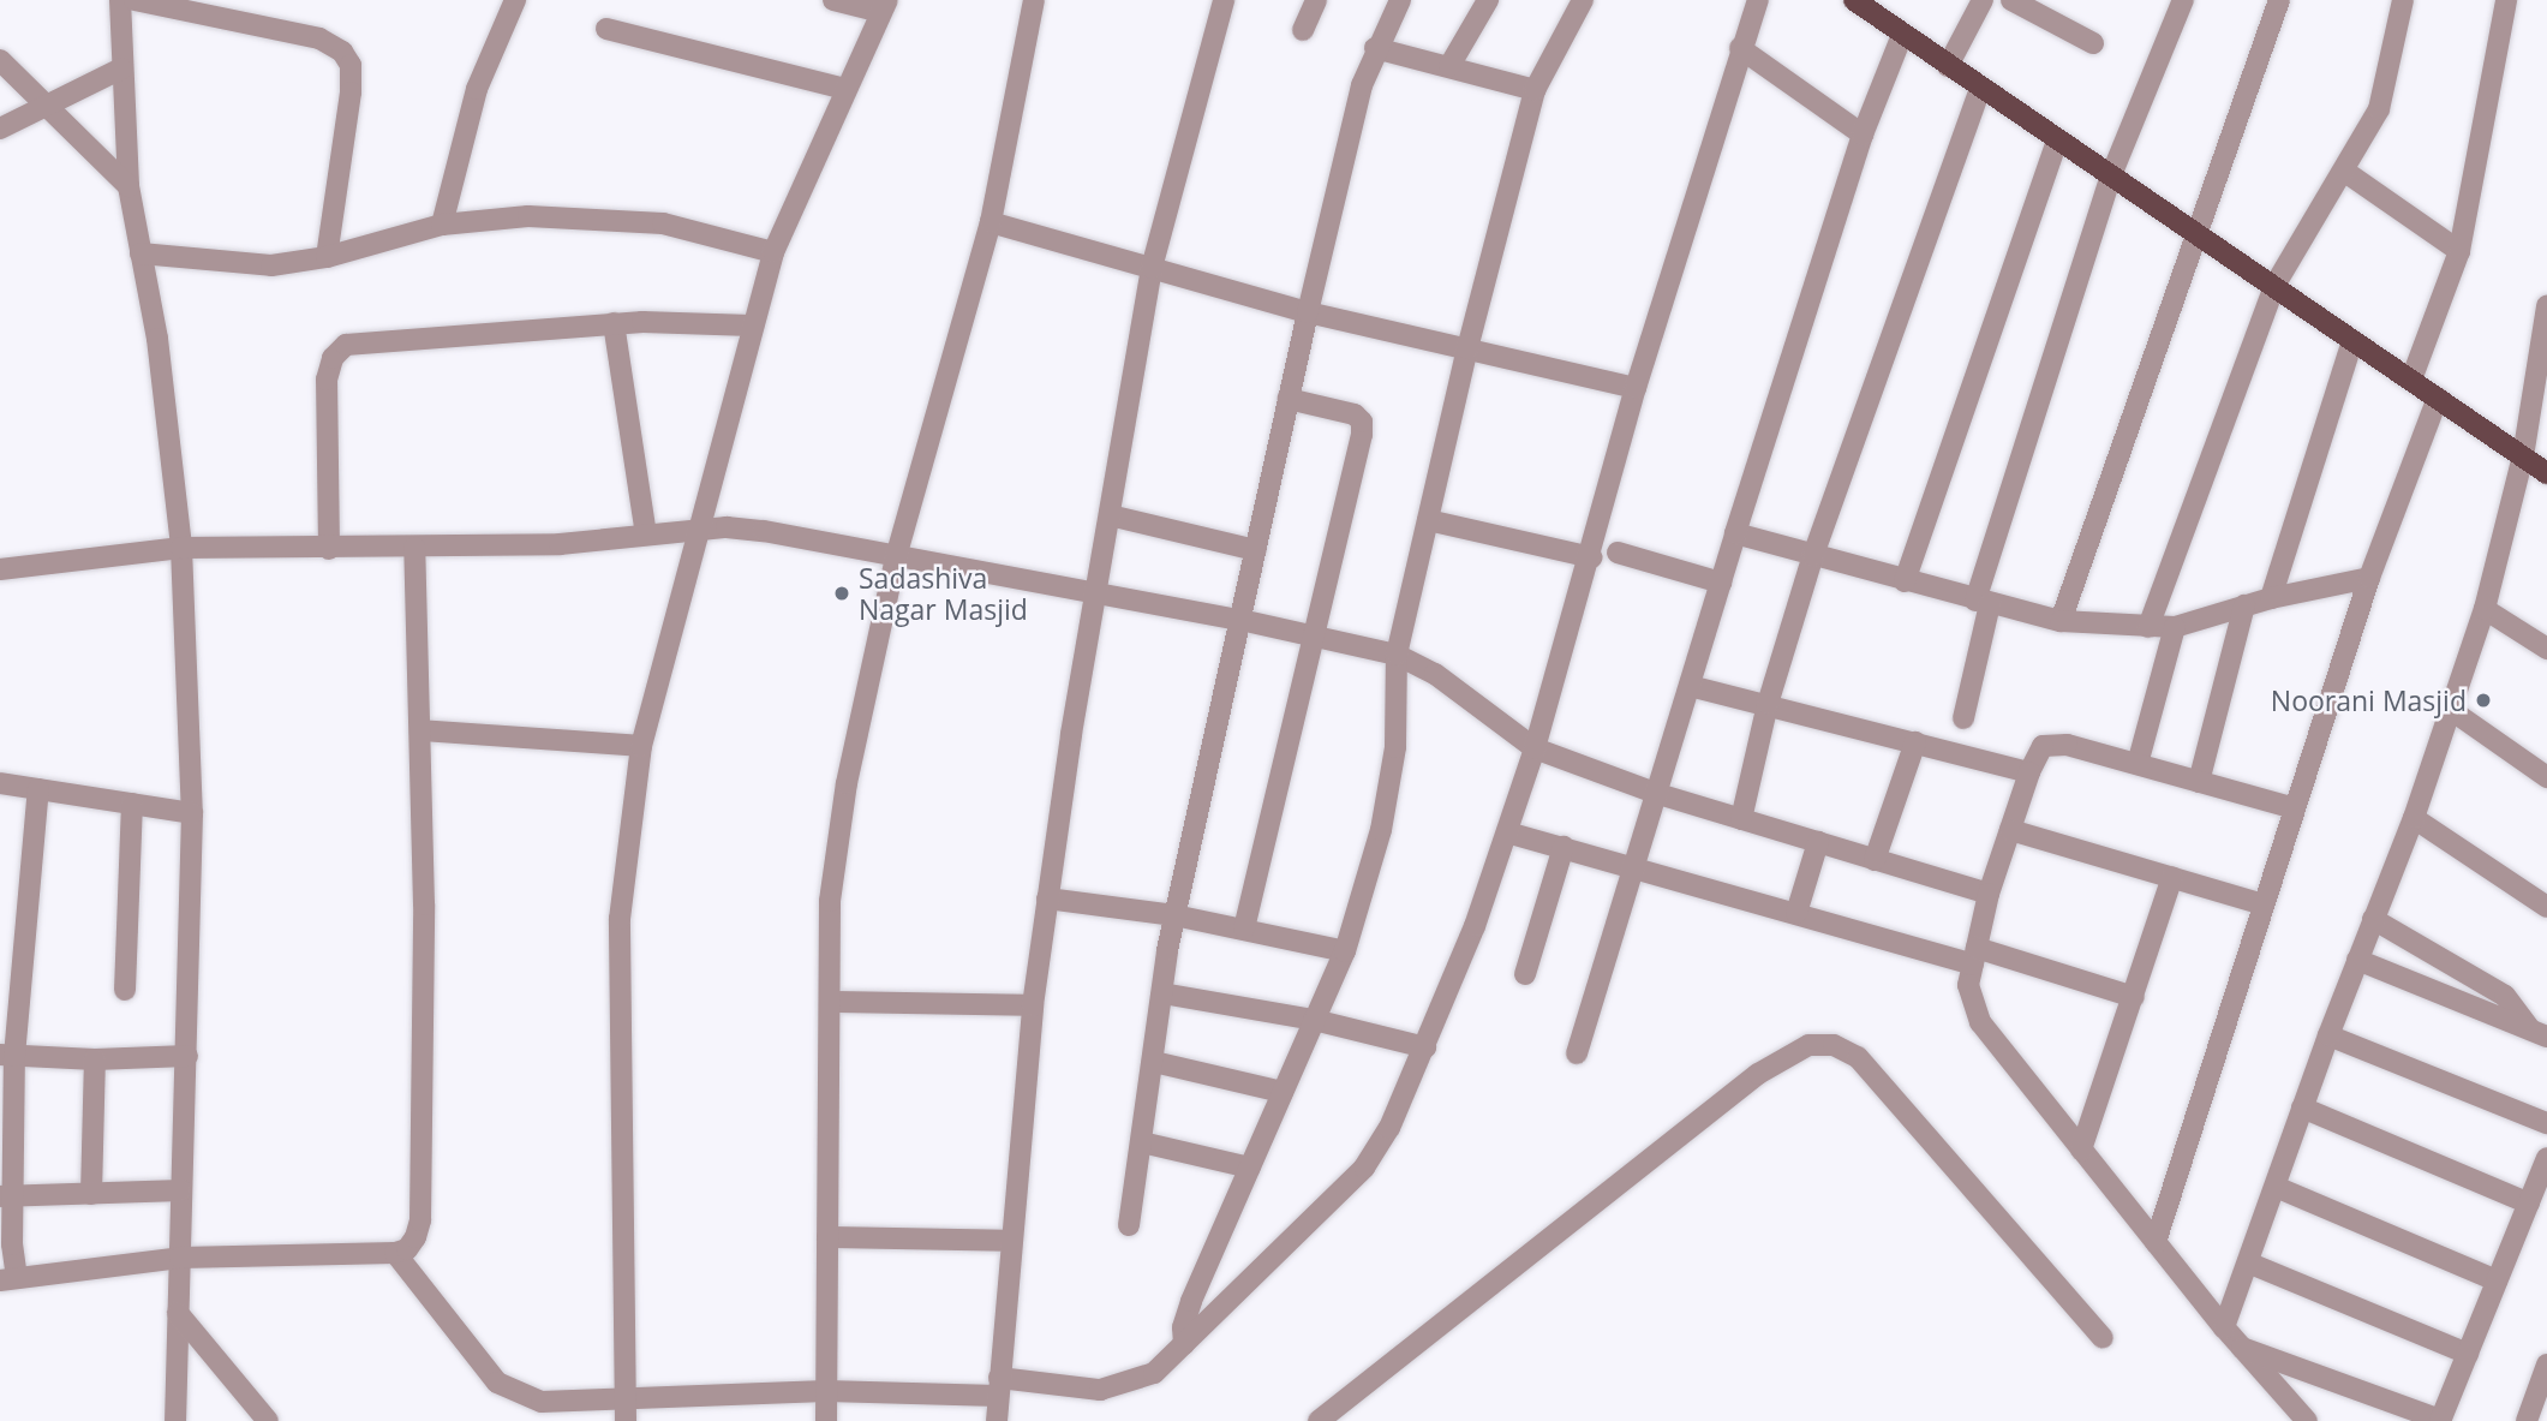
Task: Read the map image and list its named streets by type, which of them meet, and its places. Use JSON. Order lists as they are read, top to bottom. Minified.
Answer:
{"places":["Sadashiva Nagar Masjid","Noorani Masjid"]}
